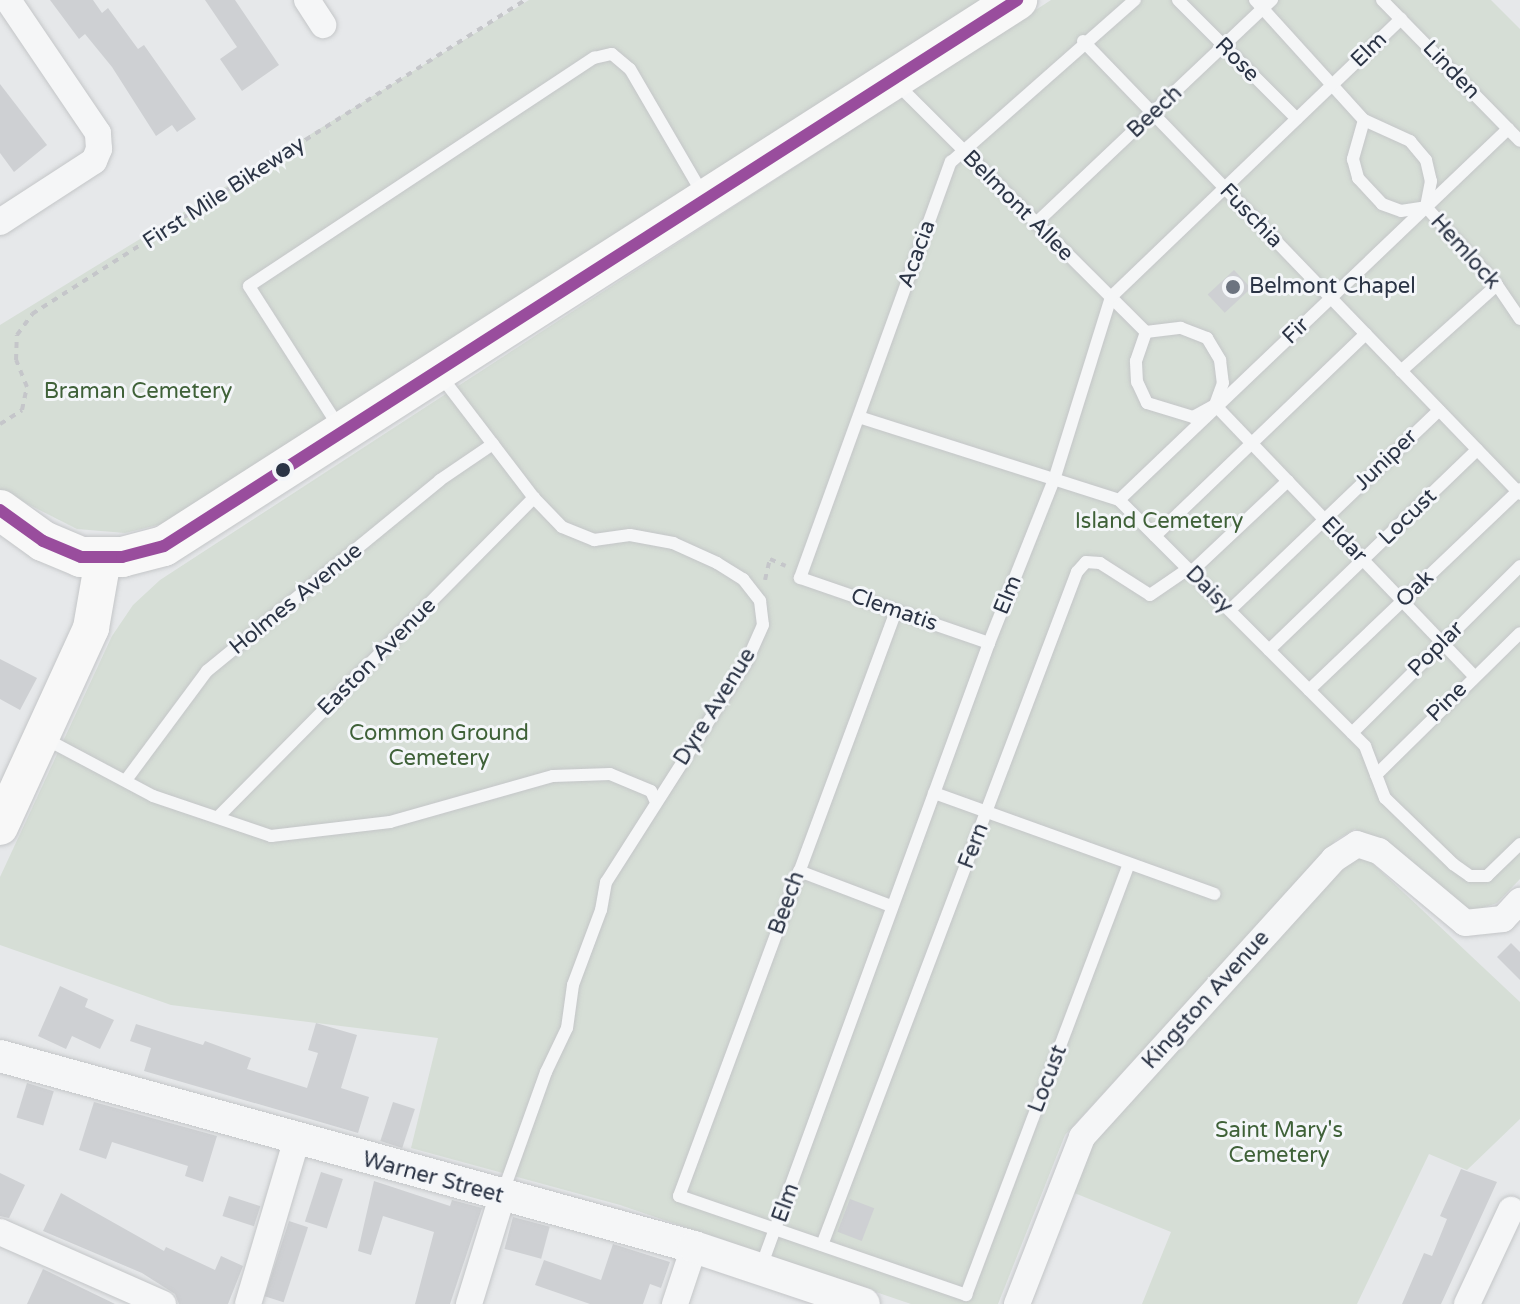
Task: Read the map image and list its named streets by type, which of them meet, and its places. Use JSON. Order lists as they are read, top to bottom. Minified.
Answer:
{"streets":{"street":["Kingston Avenue","Warner Street"],"lane":["Elm","Rose","Linden","Beech","Belmont Allee","Fuschia","Hemlock","Acacia","Fir","Juniper","Locust","Eldar","Oak","Daisy","Holmes Avenue","Clematis","Poplar","Easton Avenue","Pine","Dyre Avenue","Fern"],"path":["First Mile Bikeway"]},"crossings":[["Elm","Rose"],["Elm","Linden"],["Elm","Beech"],["Elm","Belmont Allee"],["Elm","Fuschia"],["Elm","Hemlock"],["Elm","Daisy"],["Elm","Clematis"],["Elm","Warner Street"],["Rose","Beech"],["Linden","Fir"],["Beech","Belmont Allee"],["Beech","Fuschia"],["Beech","Hemlock"],["Beech","Clematis"],["Belmont Allee","Acacia"],["Belmont Allee","Fir"],["Belmont Allee","Eldar"],["Fuschia","Acacia"],["Fuschia","Fir"],["Fuschia","Juniper"],["Fuschia","Locust"],["Fuschia","Oak"],["Hemlock","Fir"],["Acacia","Daisy"],["Acacia","Clematis"],["Fir","Eldar"],["Fir","Daisy"],["Juniper","Eldar"],["Juniper","Daisy"],["Locust","Eldar"],["Locust","Daisy"],["Locust","Fern"],["Eldar","Oak"],["Eldar","Poplar"],["Eldar","Pine"],["Oak","Daisy"],["Daisy","Poplar"],["Daisy","Pine"],["Daisy","Fern"],["Dyre Avenue","Warner Street"]],"parks":["Braman Cemetery","Island Cemetery","Common Ground Cemetery","Saint Mary's Cemetery"],"places":["Belmont Chapel"]}
